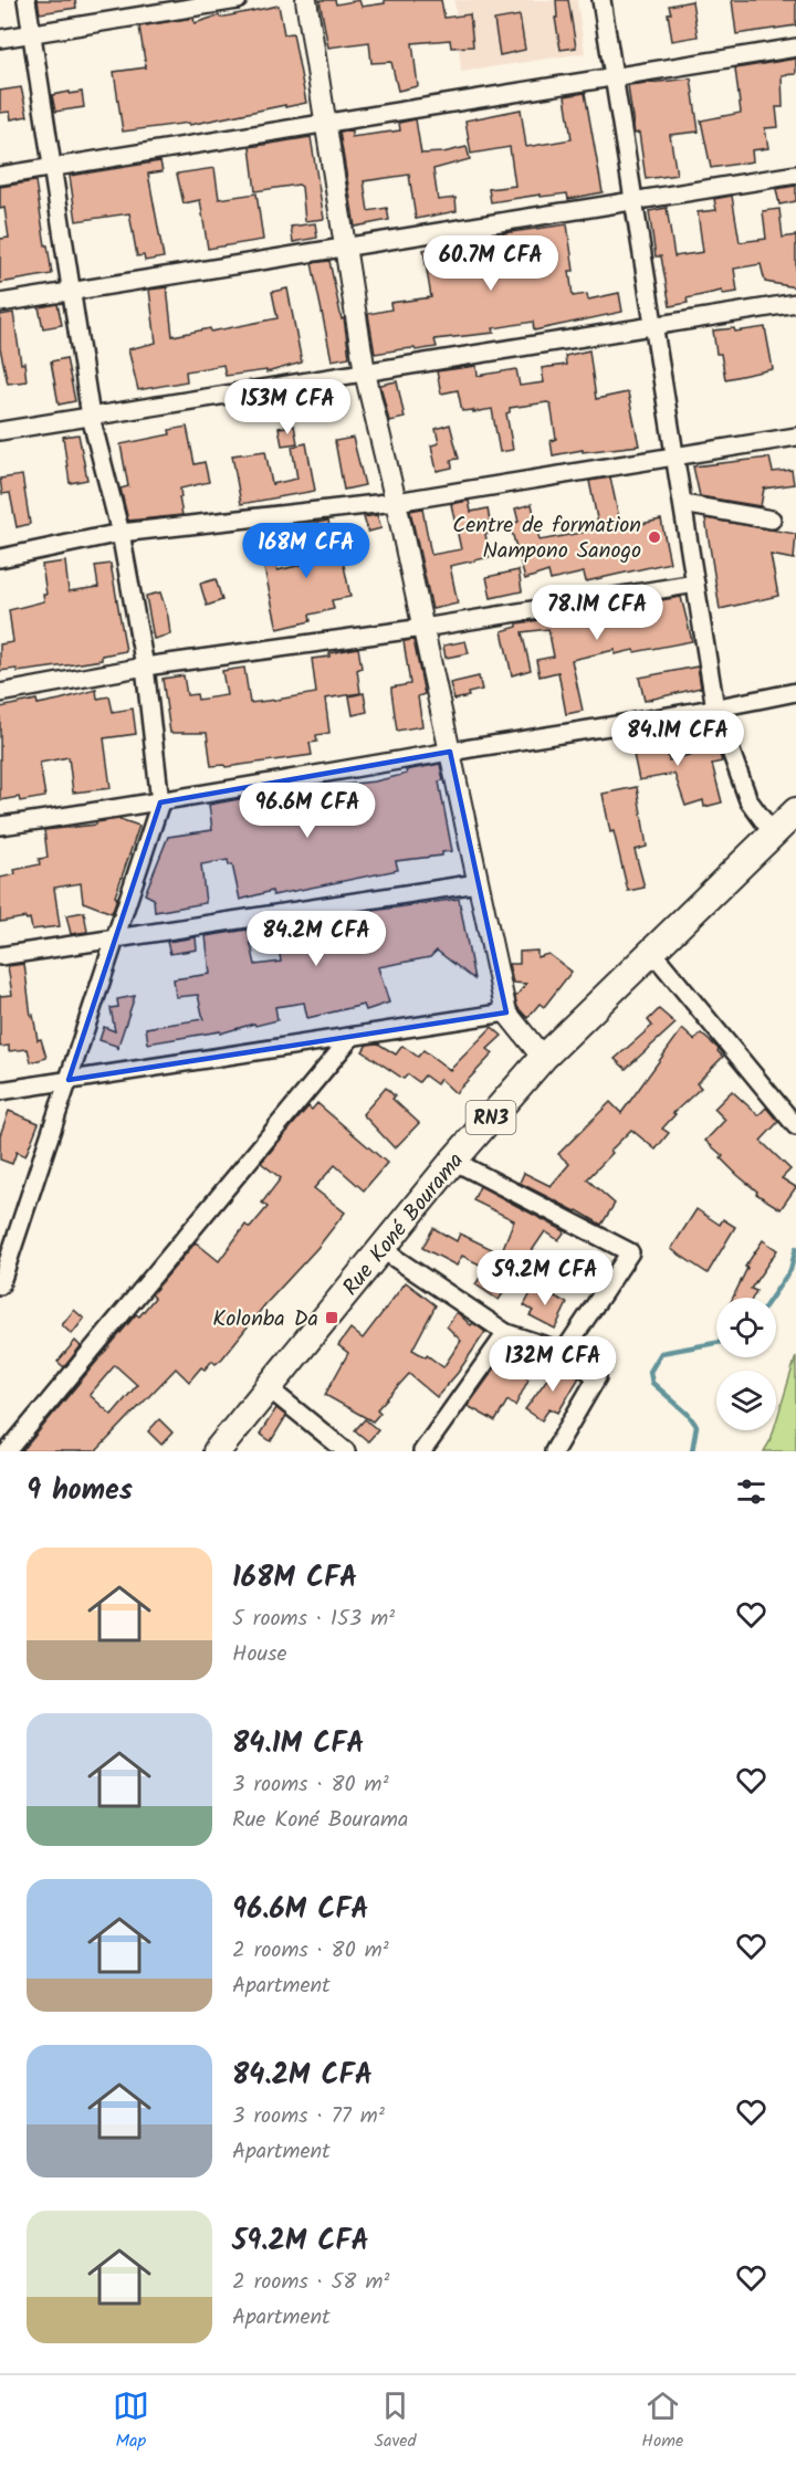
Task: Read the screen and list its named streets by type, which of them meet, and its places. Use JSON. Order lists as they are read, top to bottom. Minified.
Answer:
{"streets":{"highway":["RN3","Rue Koné Bourama"]},"places":{"other":["Centre de formation Nampono Sanogo"],"transit":["Kolonba Da"]},"page":{"price":["60.7M CFA","153M CFA","168M CFA","78.1M CFA","84.1M CFA","96.6M CFA","84.2M CFA","59.2M CFA","132M CFA"],"heading":"9 homes","list":[{"name":"168M CFA","note":"5 rooms · 153 m² · House"},{"name":"84.1M CFA","note":"3 rooms · 80 m² · Rue Koné Bourama"},{"name":"96.6M CFA","note":"2 rooms · 80 m² · Apartment"},{"name":"84.2M CFA","note":"3 rooms · 77 m² · Apartment"},{"name":"59.2M CFA","note":"2 rooms · 58 m² · Apartment"}],"tabs":["Map","Saved","Home"]}}
